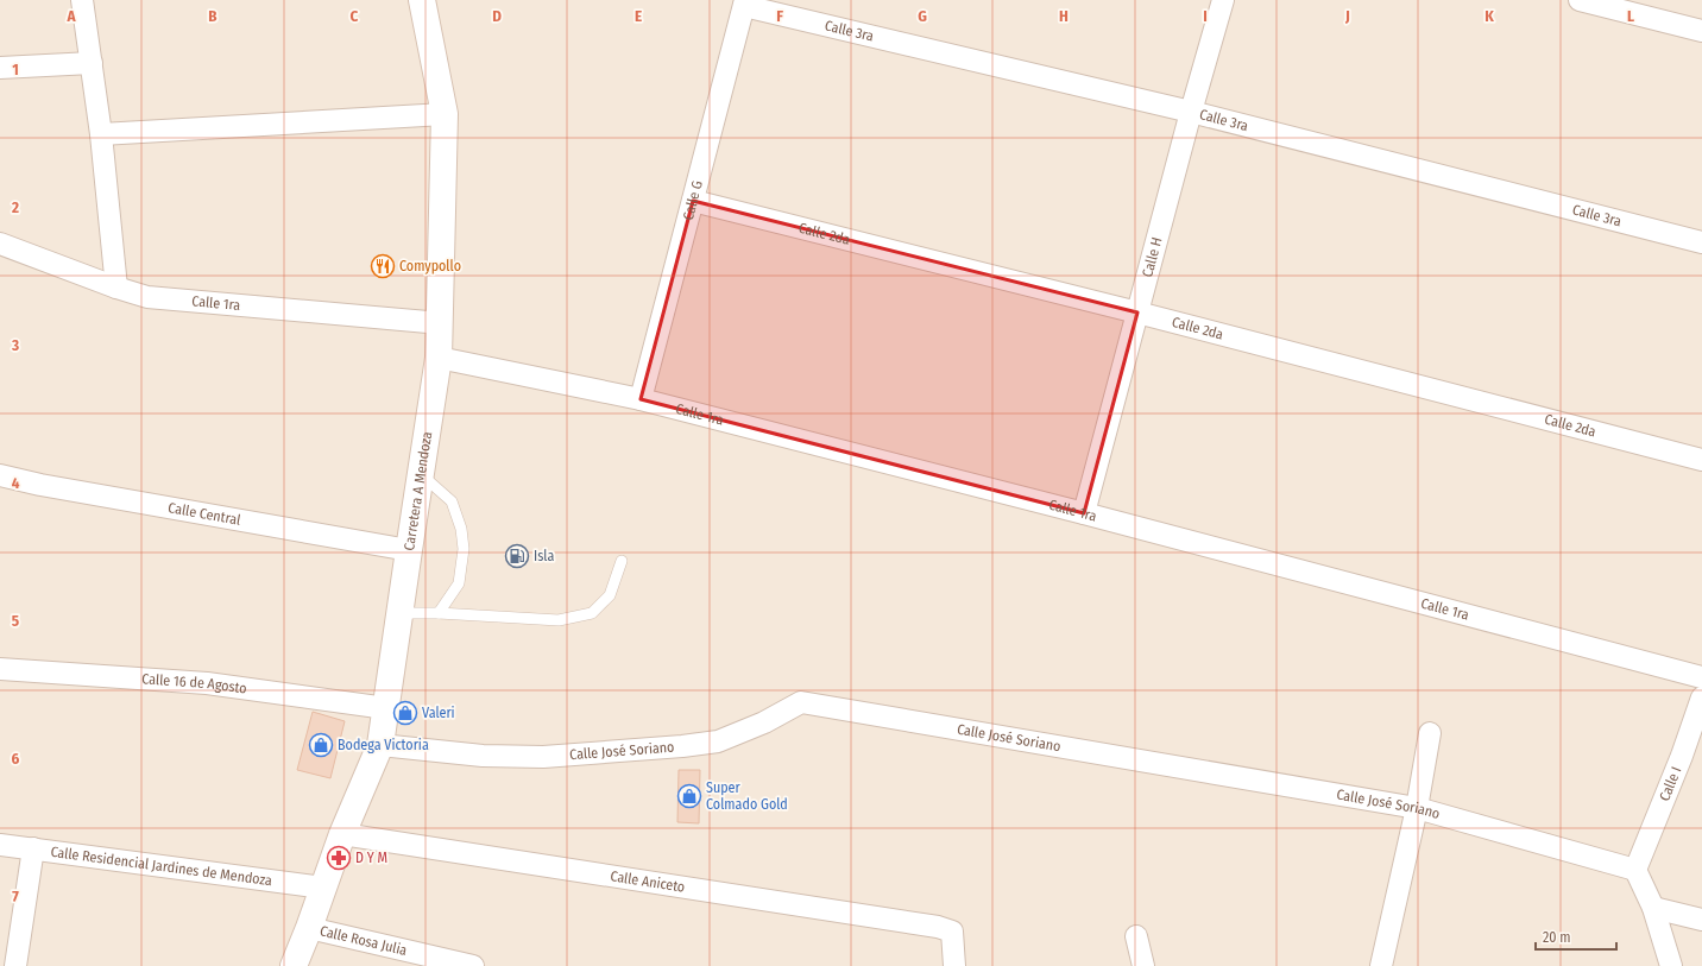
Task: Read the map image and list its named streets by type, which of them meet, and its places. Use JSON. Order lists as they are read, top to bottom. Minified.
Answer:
{"streets":{"street":["Calle 3ra","Calle G","Calle 2da","Calle H","Calle 1ra","Carretera A Mendoza","Calle Central","Calle 16 de Agosto","Calle José Soriano","Calle I","Calle Residencial Jardines de Mendoza","Calle Aniceto","Calle Rosa Julia"]},"crossings":[["Calle 3ra","Calle G"],["Calle 3ra","Calle H"],["Calle G","Calle 2da"],["Calle G","Calle 1ra"],["Calle 2da","Calle H"],["Calle H","Calle 1ra"],["Calle 1ra","Carretera A Mendoza"],["Carretera A Mendoza","Calle Central"],["Carretera A Mendoza","Calle 16 de Agosto"],["Carretera A Mendoza","Calle José Soriano"],["Carretera A Mendoza","Calle Residencial Jardines de Mendoza"],["Carretera A Mendoza","Calle Aniceto"],["Carretera A Mendoza","Calle Rosa Julia"],["Calle José Soriano","Calle I"]],"places":{"restaurant":["Comypollo"],"fuel station":["Isla"],"shop":["Valeri","Bodega Victoria","Super Colmado Gold"],"pharmacy":["D Y M"]},"scale_bar":"20 m","grid":{"columns":["A","B","C","D","E","F","G","H","I","J","K","L"],"rows":["1","2","3","4","5","6","7"]}}
